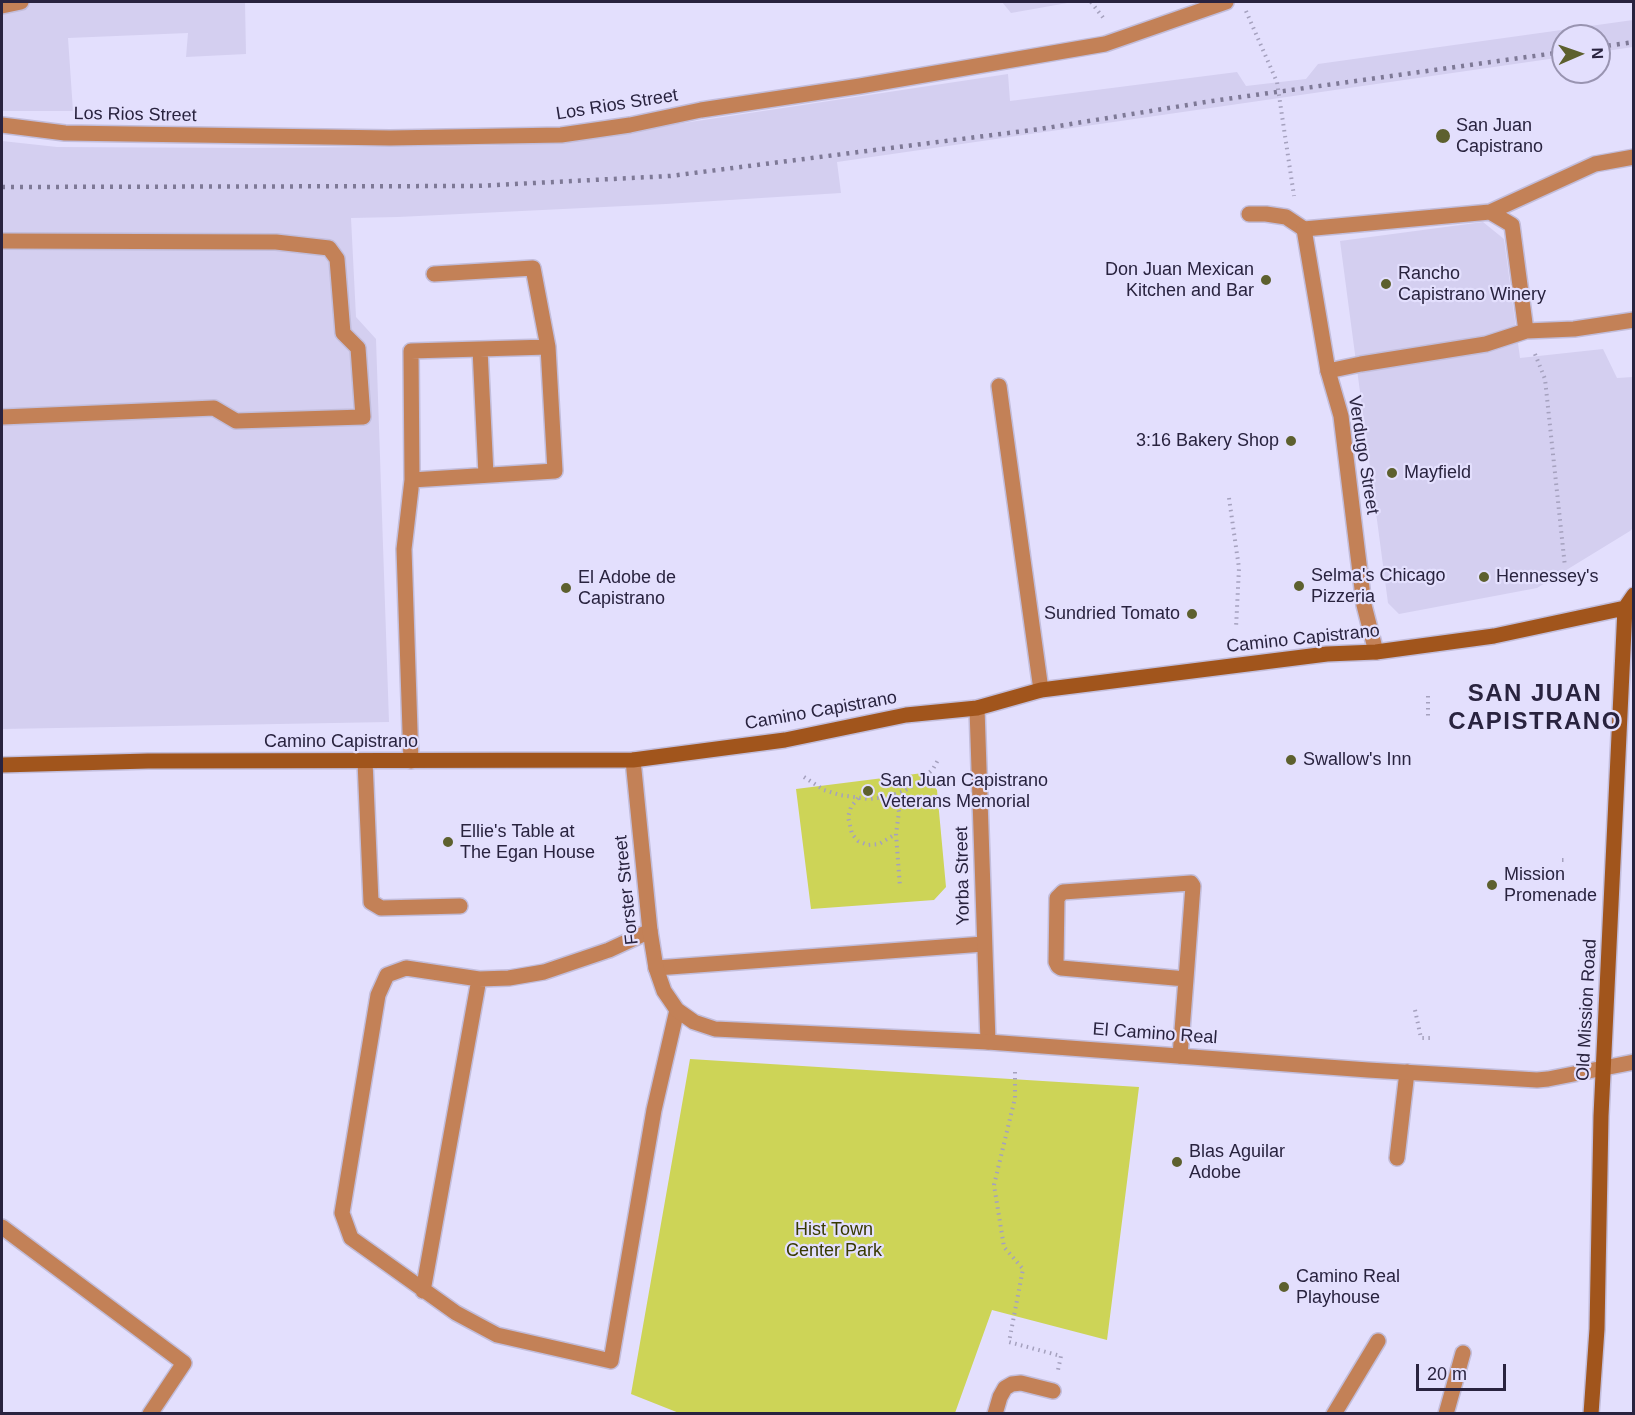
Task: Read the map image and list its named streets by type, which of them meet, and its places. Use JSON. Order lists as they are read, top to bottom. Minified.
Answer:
{"streets":{"main road":["Camino Capistrano","Old Mission Road"],"street":["Los Rios Street","Verdugo Street","Yorba Street","Forster Street","El Camino Real"]},"crossings":[["Verdugo Street","Camino Capistrano"],["Camino Capistrano","Yorba Street"],["Camino Capistrano","Forster Street"],["Camino Capistrano","Old Mission Road"],["Yorba Street","El Camino Real"],["Forster Street","El Camino Real"],["Old Mission Road","El Camino Real"]],"districts":["SAN JUAN CAPISTRANO"],"parks":["Hist Town Center Park"],"places":["San Juan Capistrano","Don Juan Mexican Kitchen and Bar","Rancho Capistrano Winery","3:16 Bakery Shop","Mayfield","Hennessey's","Selma's Chicago Pizzeria","El Adobe de Capistrano","Sundried Tomato","Swallow's Inn","San Juan Capistrano Veterans Memorial","Ellie's Table at The Egan House","Mission Promenade","Blas Aguilar Adobe","Camino Real Playhouse"],"scale_bar":"20 m","north":"right"}
